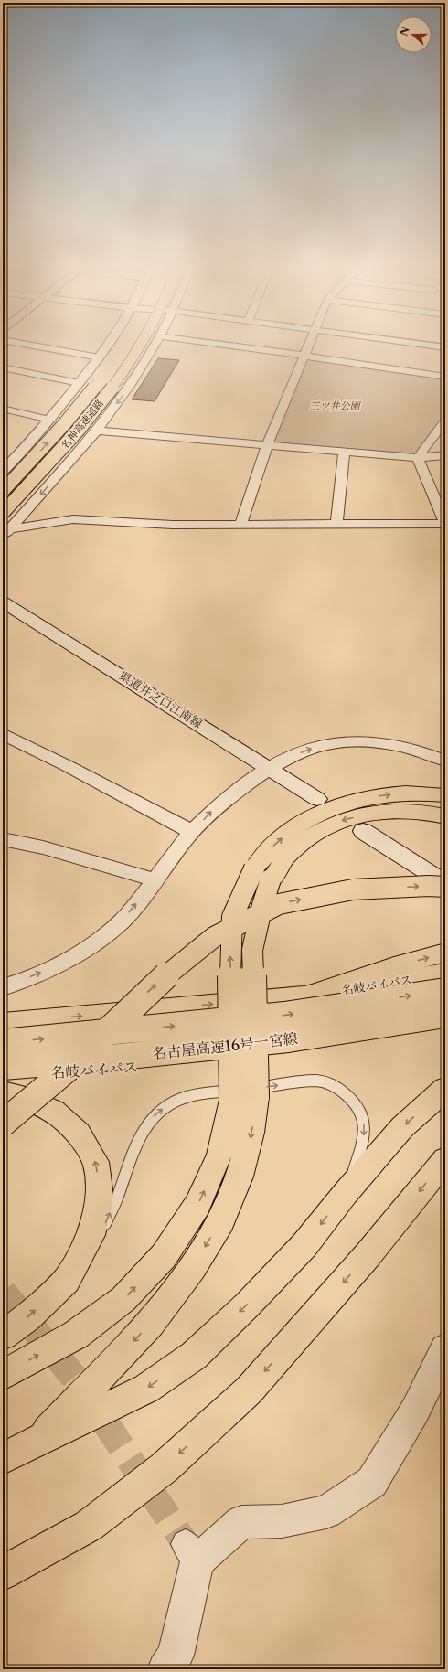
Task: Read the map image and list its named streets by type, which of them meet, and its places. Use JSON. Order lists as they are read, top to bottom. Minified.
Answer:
{"streets":{"main road":["名神高速道路","名岐バイパス","名古屋高速16号一宮線"],"street":["県道井之口江南線"]},"parks":["三ツ井公園"],"north":"left"}
